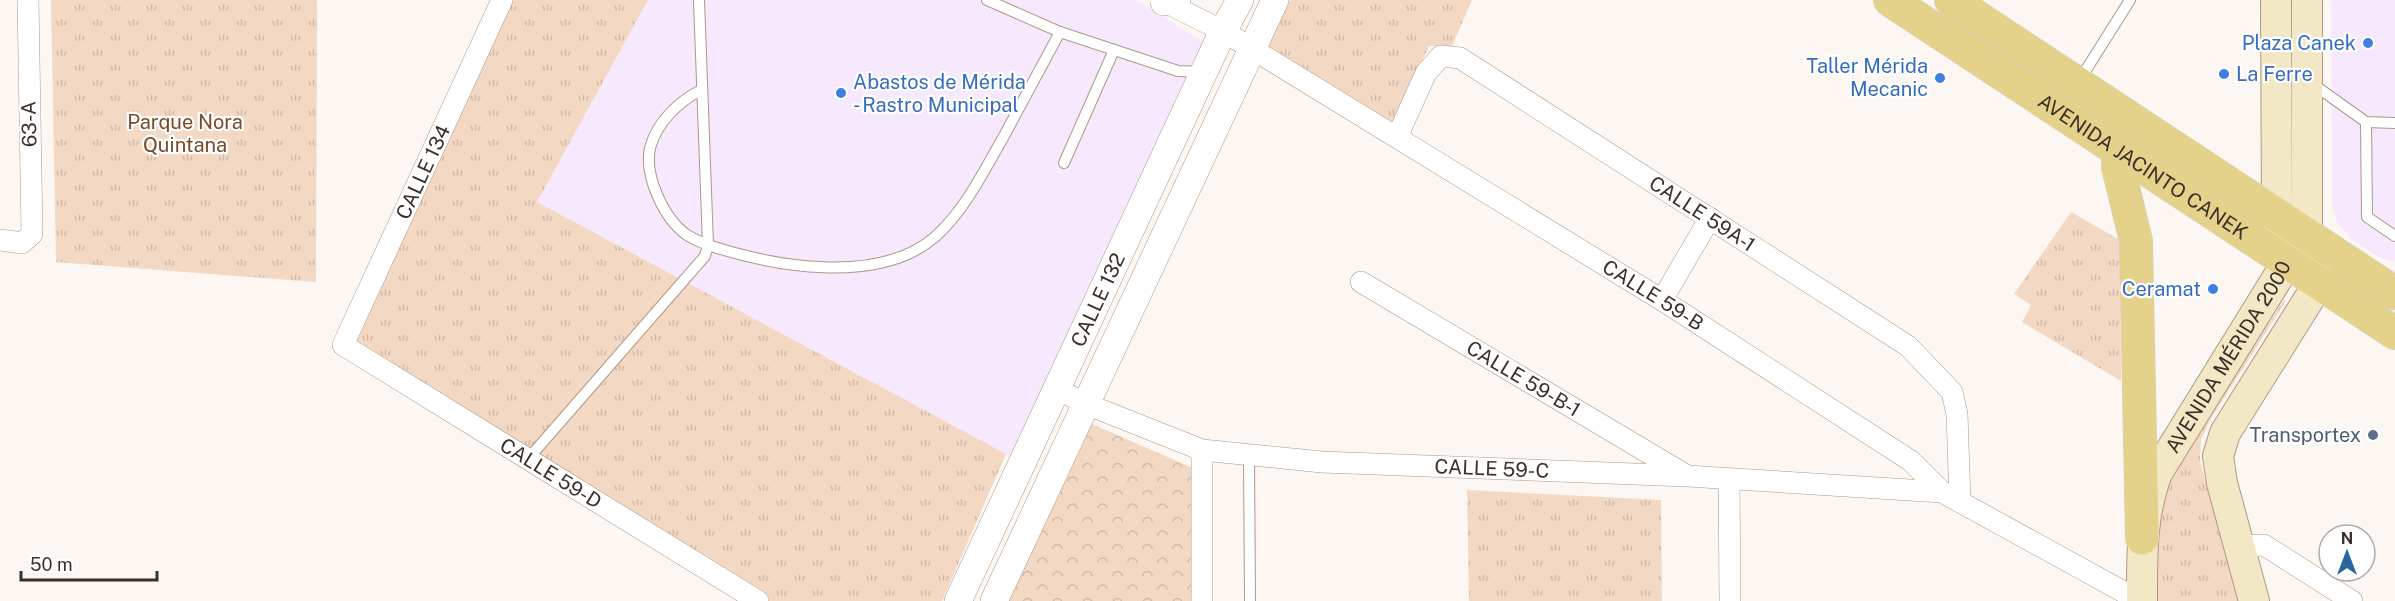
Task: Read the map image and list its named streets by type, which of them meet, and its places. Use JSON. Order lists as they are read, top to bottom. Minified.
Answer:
{"streets":{"main road":["AVENIDA JACINTO CANEK","AVENIDA MÉRIDA 2000"],"street":["63-A","CALLE 134","CALLE 59A-1","CALLE 59-B","CALLE 132","CALLE 59-B-1","CALLE 59-C","CALLE 59-D"]},"crossings":[["AVENIDA JACINTO CANEK","AVENIDA MÉRIDA 2000"],["CALLE 134","CALLE 59-D"],["CALLE 59A-1","CALLE 59-B"],["CALLE 59A-1","CALLE 59-C"],["CALLE 59-B","CALLE 132"],["CALLE 59-B","AVENIDA MÉRIDA 2000"],["CALLE 59-B","CALLE 59-C"],["CALLE 132","CALLE 59-C"],["CALLE 59-B-1","CALLE 59-C"]],"parks":["Parque Nora Quintana"],"places":["Plaza Canek","La Ferre","Taller Mérida Mecanic","Abastos de Mérida - Rastro Municipal","Ceramat","Transportex"],"scale_bar":"50 m","north":"top"}
